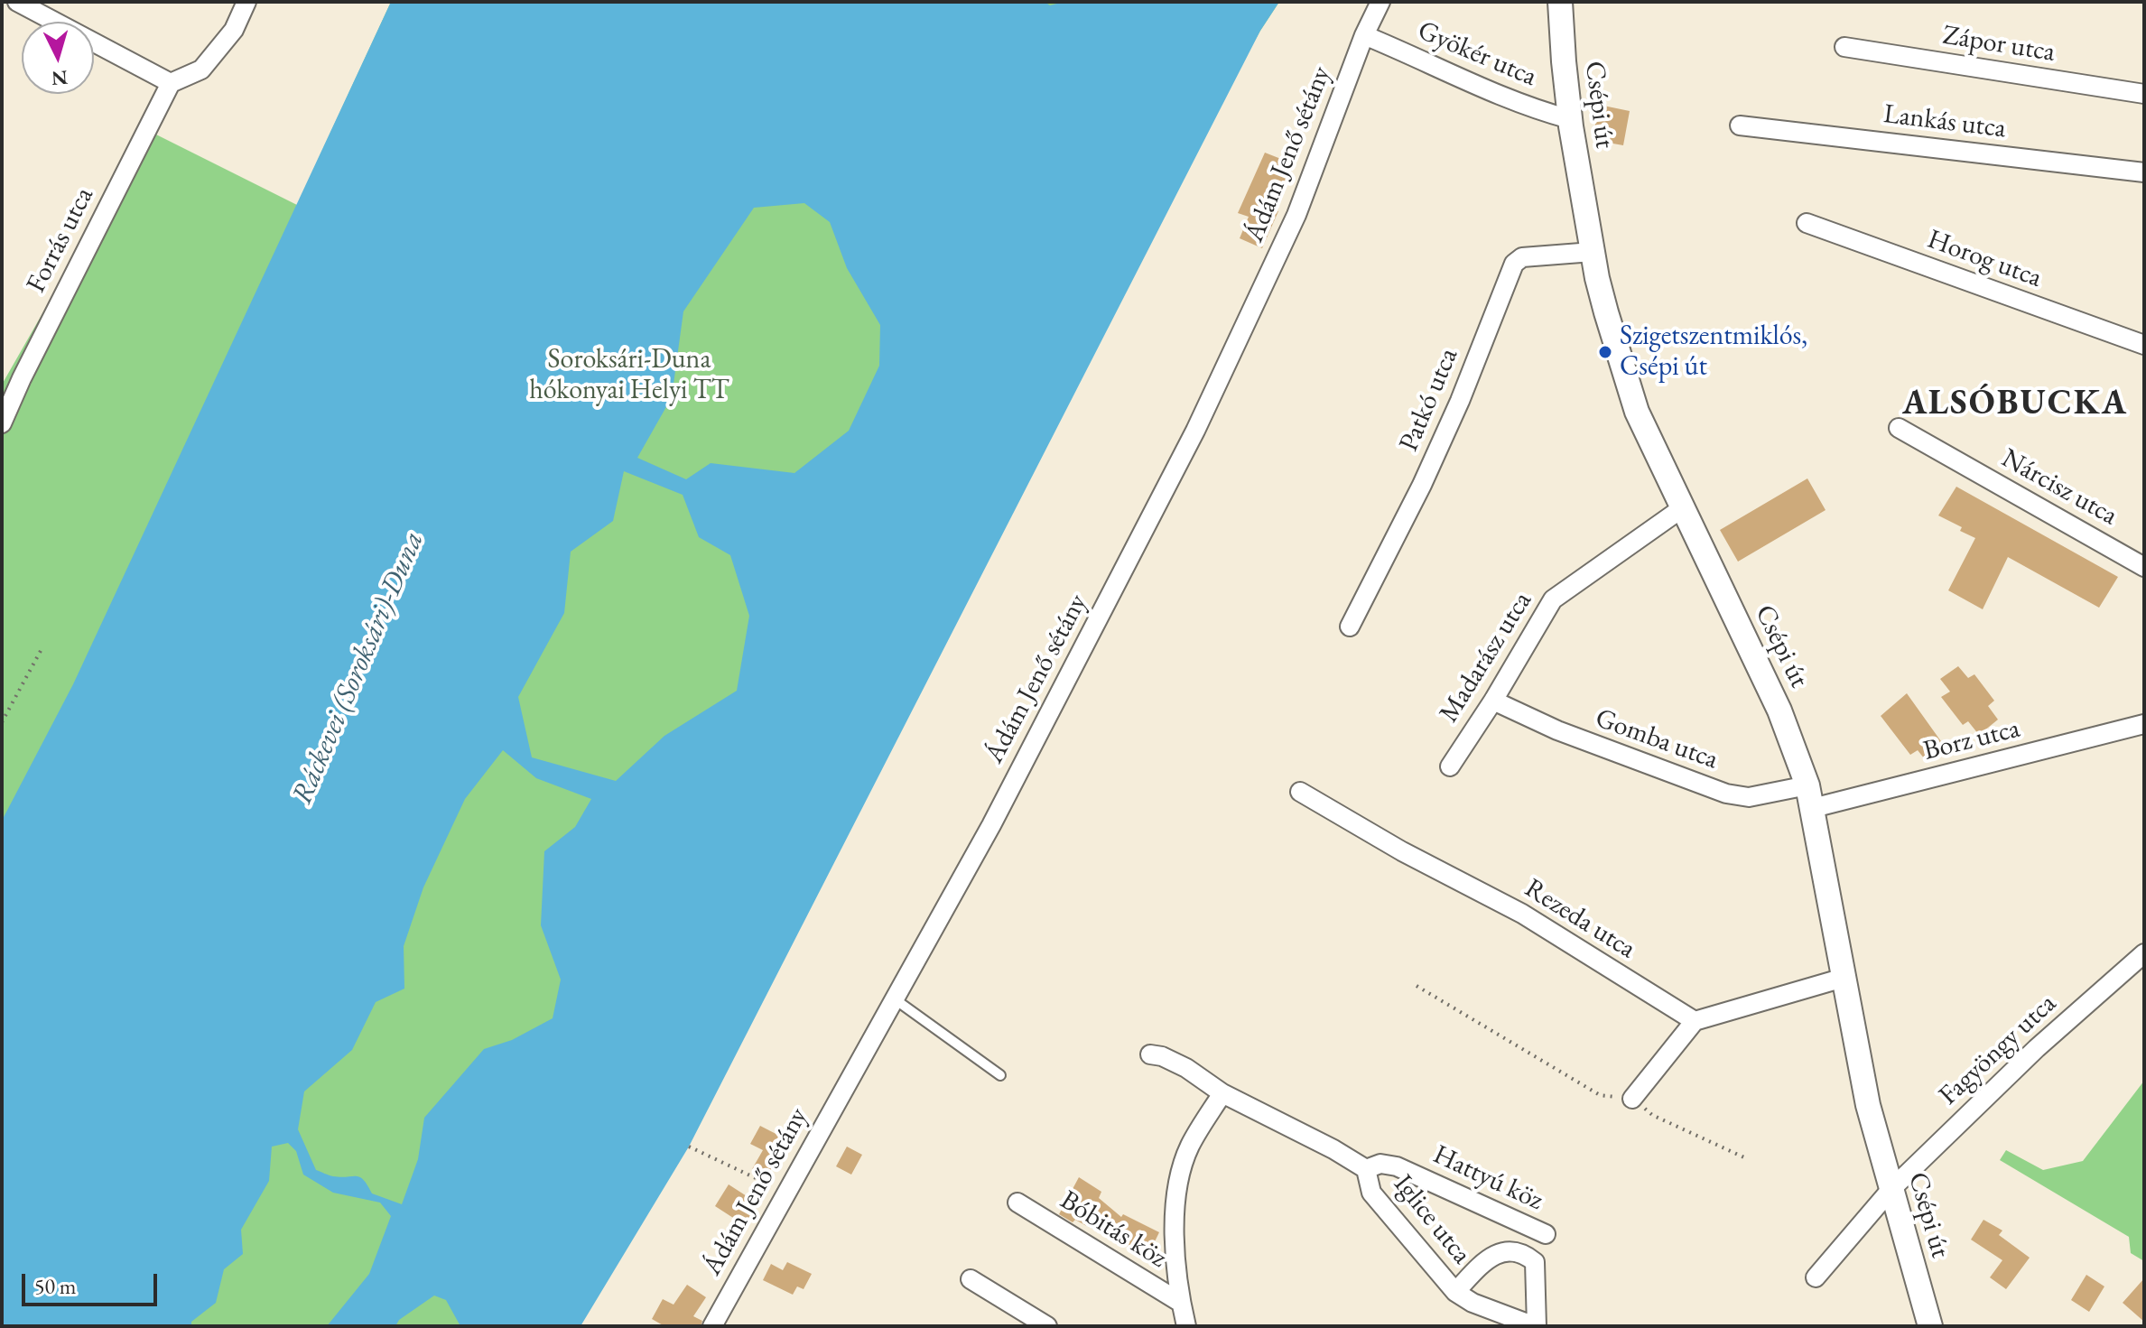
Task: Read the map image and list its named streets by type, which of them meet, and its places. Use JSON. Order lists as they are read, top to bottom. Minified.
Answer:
{"streets":{"street":["Zápor utca","Gyökér utca","Csépi út","Lankás utca","Ádám Jenő sétány","Forrás utca","Horog utca","Patkó utca","Nárcisz utca","Madarász utca","Gomba utca","Borz utca","Rezeda utca","Fagyöngy utca","Hattyú köz","Iglice utca","Bóbitás köz"]},"crossings":[["Gyökér utca","Csépi út"],["Gyökér utca","Ádám Jenő sétány"],["Csépi út","Patkó utca"],["Csépi út","Madarász utca"],["Csépi út","Gomba utca"],["Csépi út","Borz utca"],["Csépi út","Fagyöngy utca"],["Madarász utca","Gomba utca"],["Gomba utca","Borz utca"],["Hattyú köz","Iglice utca"],["Iglice utca","Bóbitás köz"]],"districts":["ALSÓBUCKA"],"water":["Ráckevei (Soroksári)-Duna"],"parks":["Soroksári-Duna hókonyai Helyi TT"],"places":["Szigetszentmiklós, Csépi út"],"scale_bar":"50 m","north":"bottom"}
